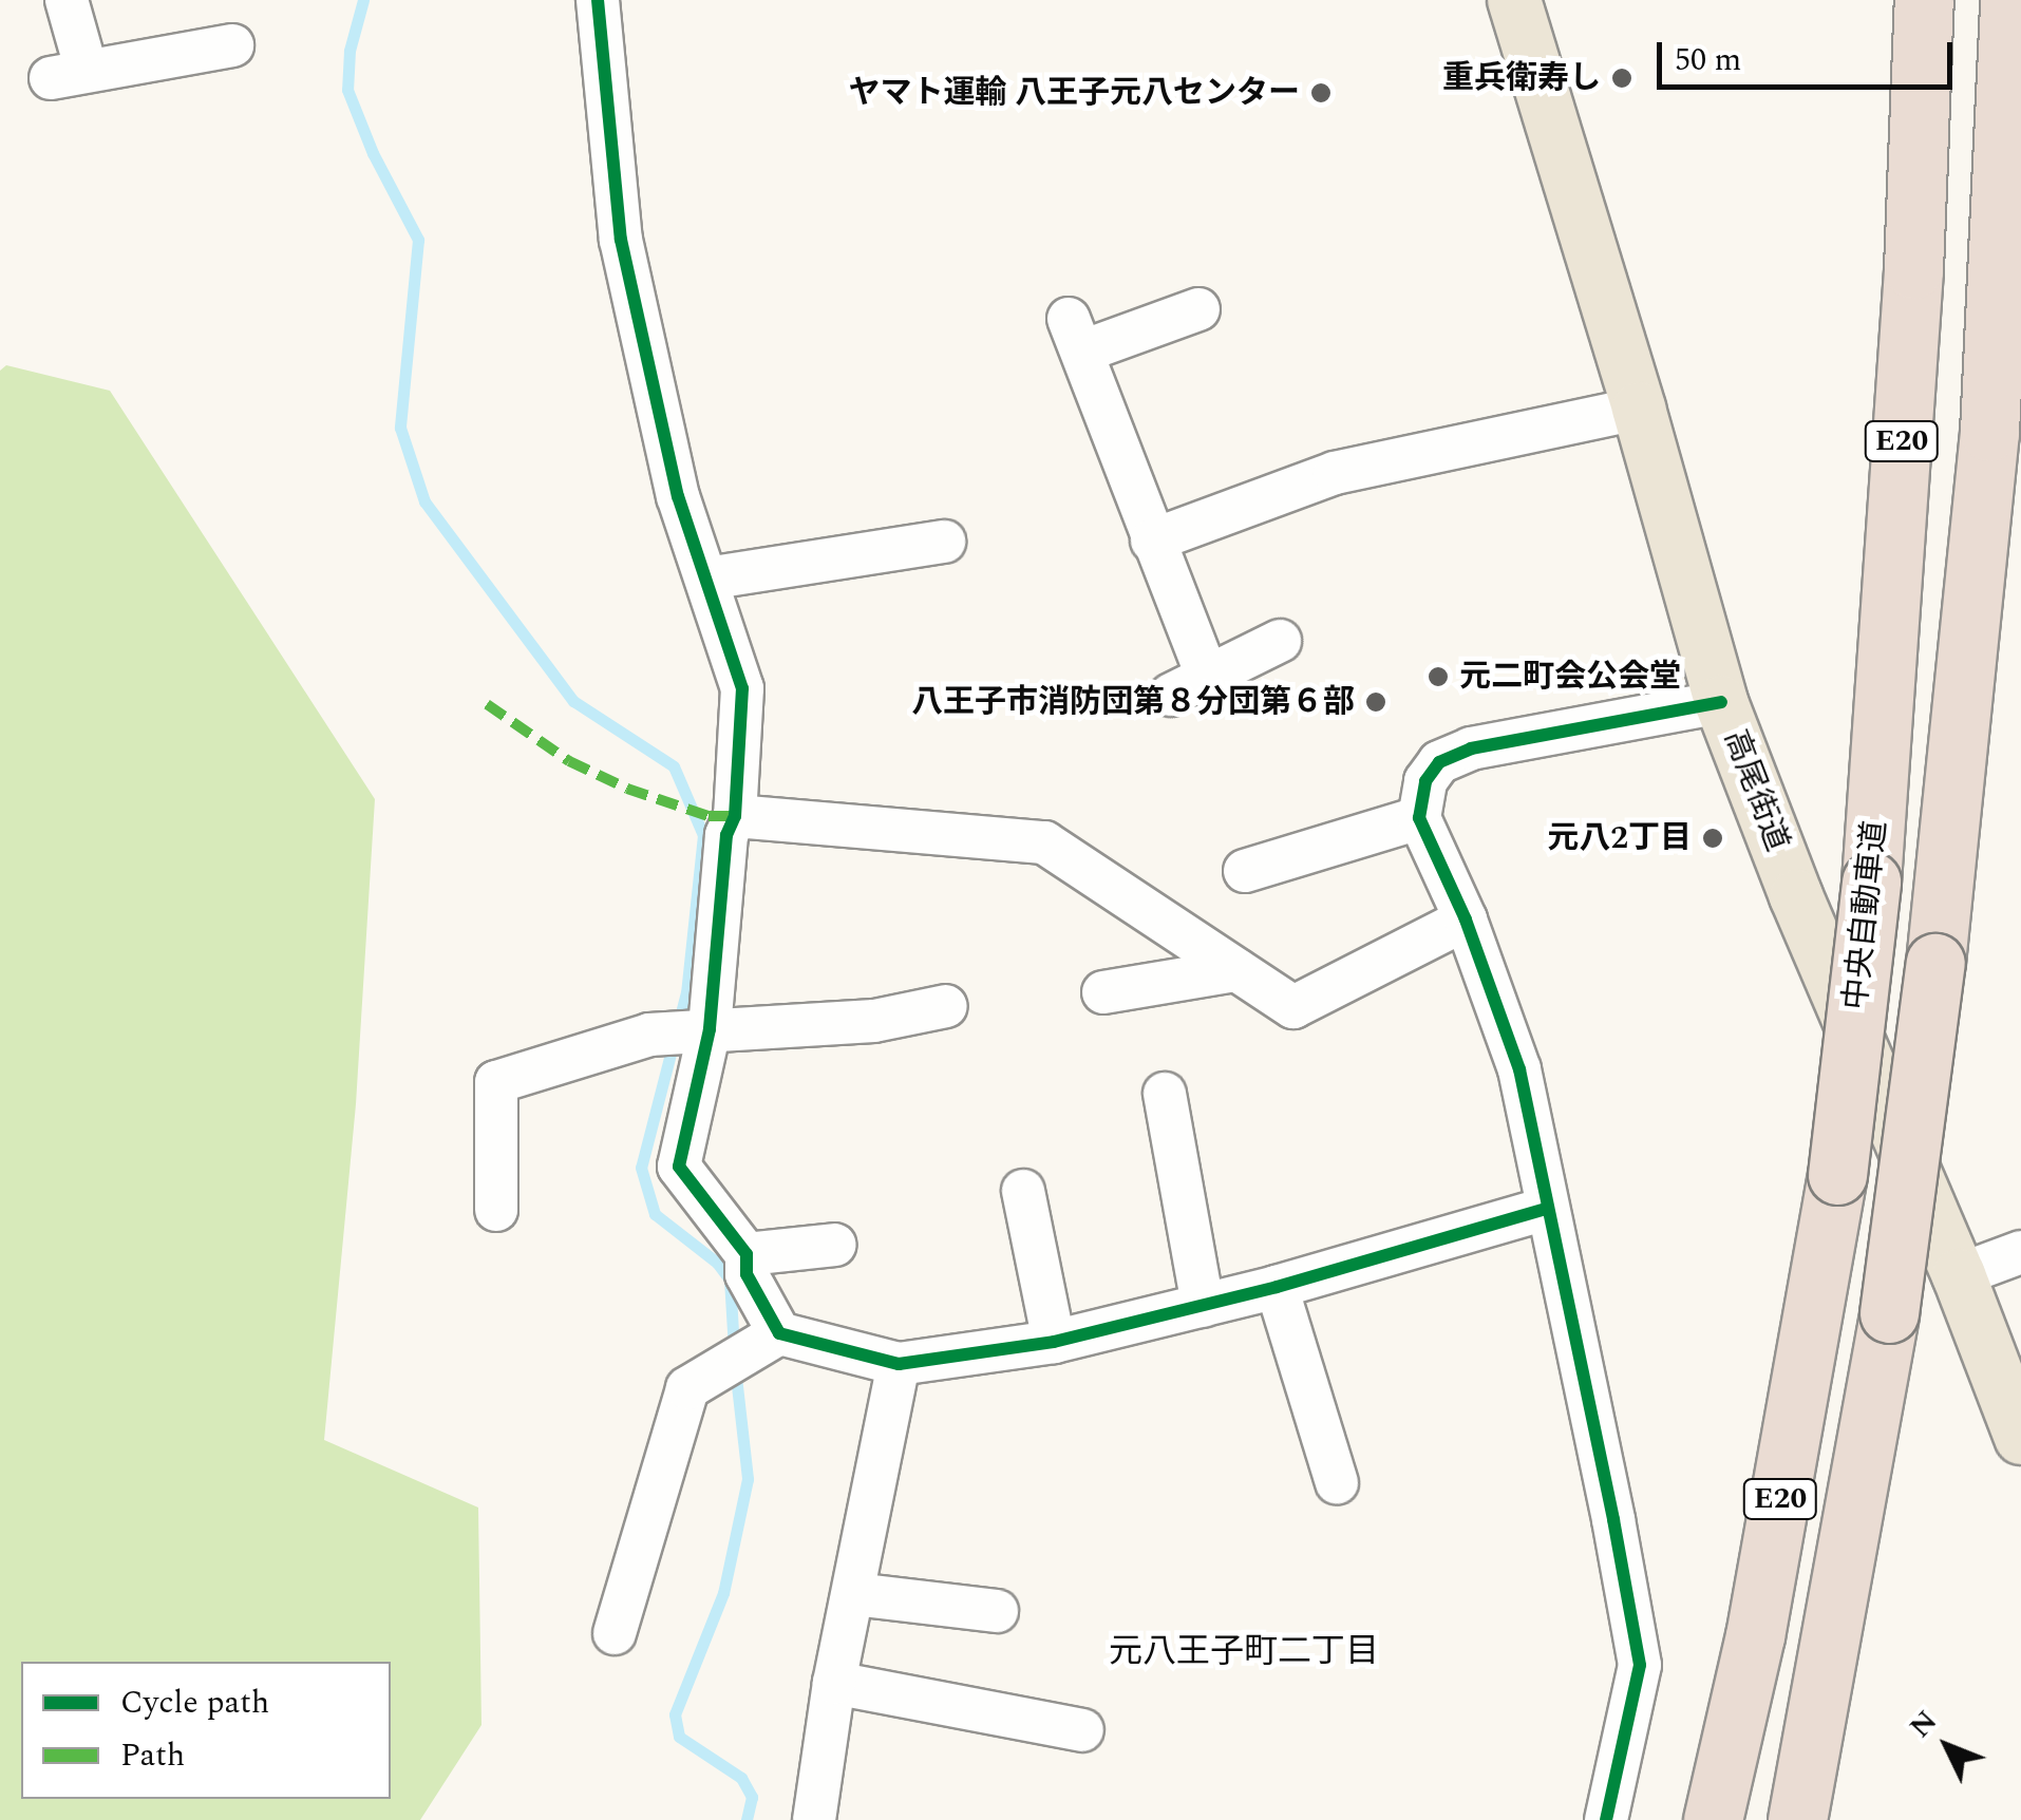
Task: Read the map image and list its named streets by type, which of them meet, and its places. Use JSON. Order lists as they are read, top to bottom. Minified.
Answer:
{"streets":{"highway":["E20","中央自動車道"],"main road":["高尾街道"]},"districts":["元八王子町二丁目"],"places":["重兵衛寿し","ヤマト運輸 八王子元八センター","元二町会公会堂","八王子市消防団第８分団第６部","元八2丁目"],"legend":["Cycle path","Path"],"scale_bar":"50 m","north":"top left"}
